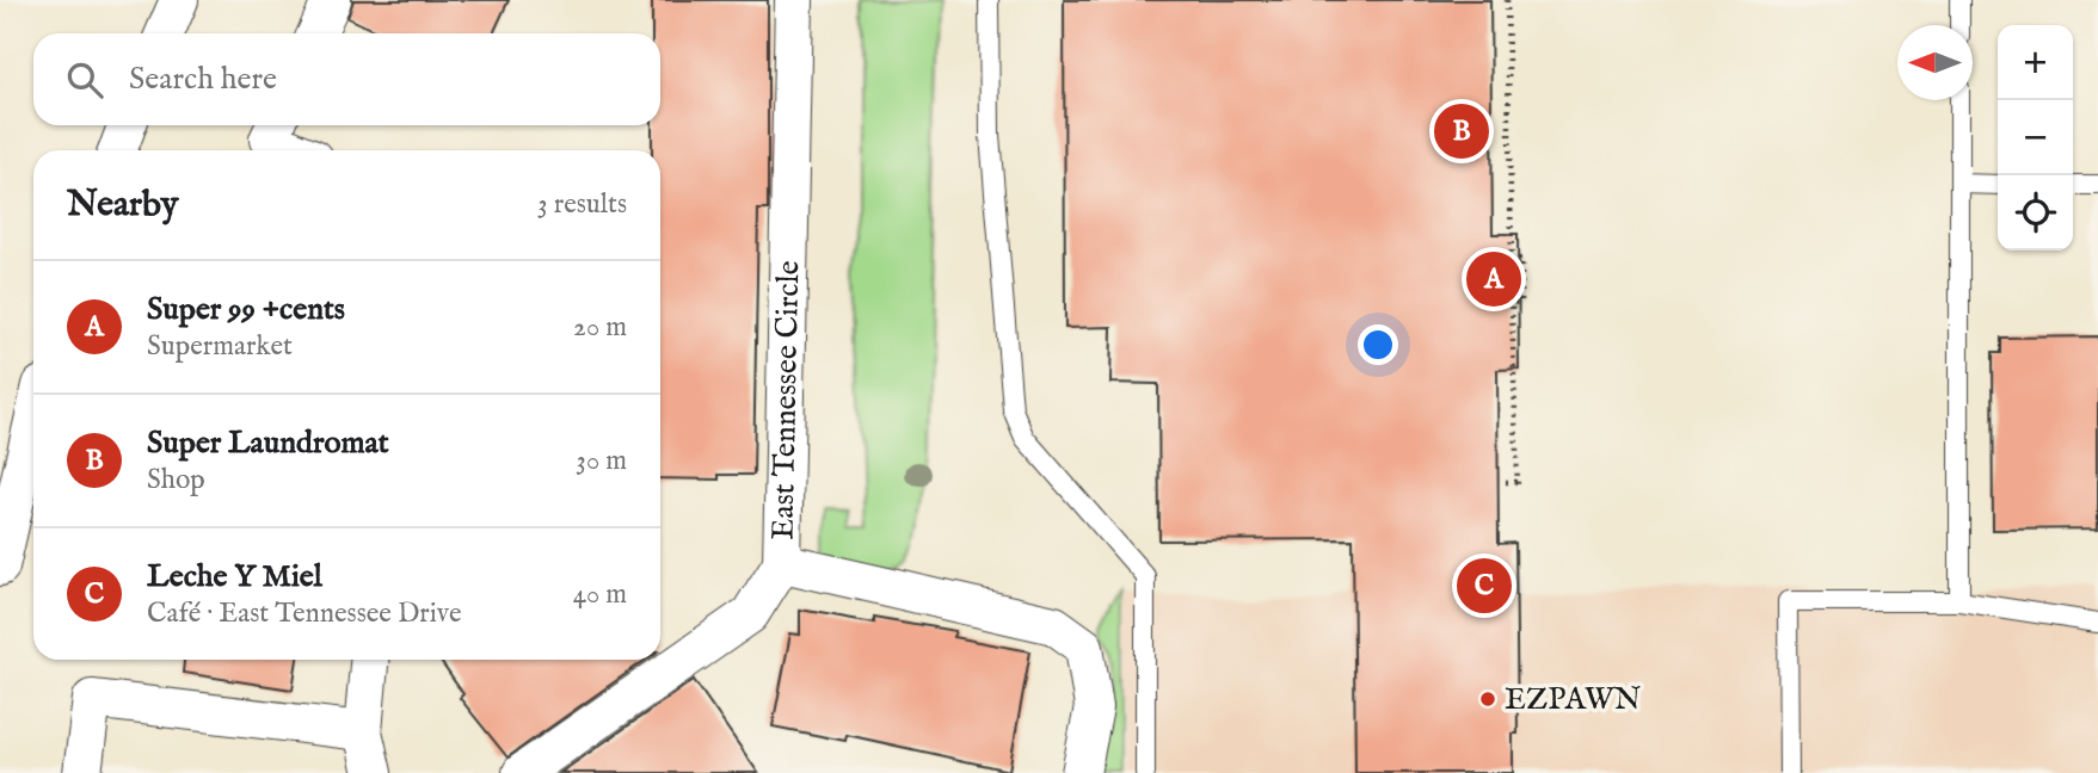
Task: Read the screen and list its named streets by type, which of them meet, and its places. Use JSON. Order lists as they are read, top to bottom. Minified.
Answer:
{"streets":{"street":["East Tennessee Circle"]},"places":["EZPAWN"],"north":"left","page":{"map_buttons":["+","−"],"search":"Search here","pins":["B","A","C"],"heading":["Nearby","3 results"],"list":[{"mark":"A","name":"Super 99 +cents","note":"Supermarket","value":"20 m"},{"mark":"B","name":"Super Laundromat","note":"Shop","value":"30 m"},{"mark":"C","name":"Leche Y Miel","note":"Café · East Tennessee Drive","value":"40 m"}]}}
